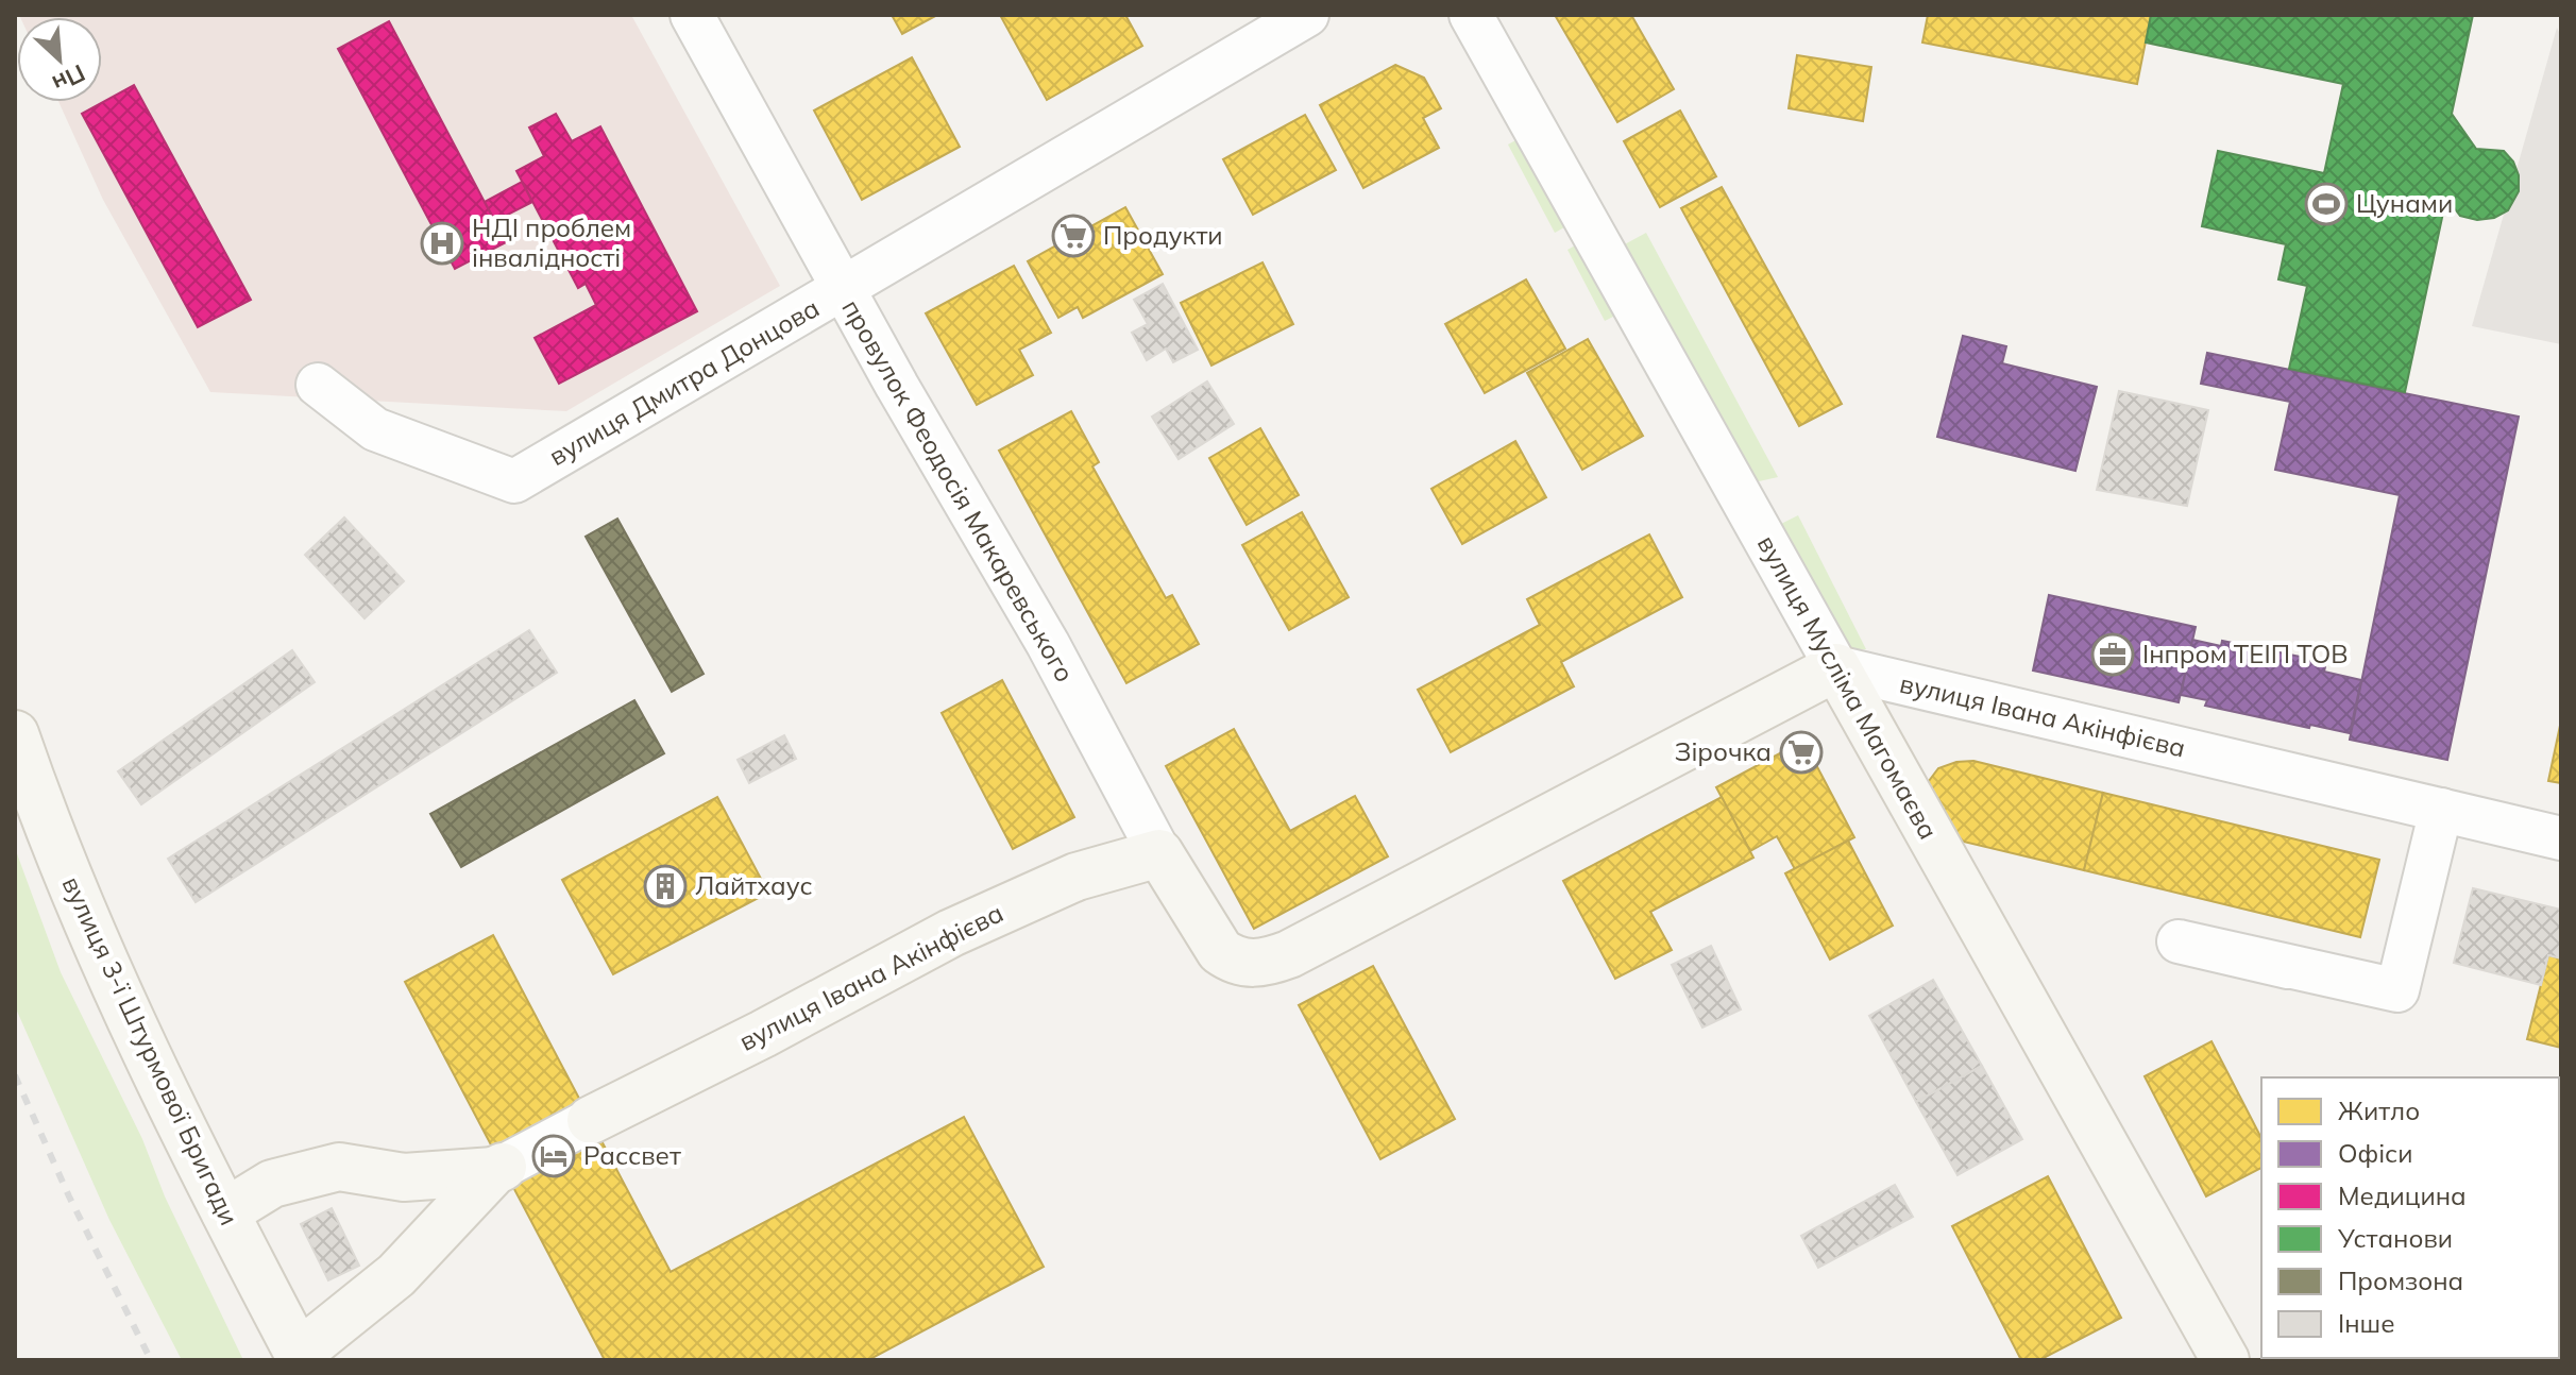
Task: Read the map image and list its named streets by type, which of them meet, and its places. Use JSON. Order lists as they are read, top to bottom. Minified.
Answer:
{"streets":{"street":["вулиця Дмитра Донцова","провулок Феодосія Макаревського","вулиця Мусліма Магомаєва","вулиця Івана Акінфієва","вулиця 3-ї Штурмової Бригади"]},"crossings":[["вулиця Дмитра Донцова","провулок Феодосія Макаревського"],["провулок Феодосія Макаревського","вулиця Мусліма Магомаєва"],["провулок Феодосія Макаревського","вулиця Івана Акінфієва"],["вулиця Мусліма Магомаєва","вулиця Івана Акінфієва"]],"places":{"sports":["Цунами"],"supermarket":["Продукти","Зірочка"],"hospital":["НДІ проблем інвалідності"],"office":["Інпром ТЕІП ТОВ"],"building":["Лайтхаус"],"hotel":["Рассвет"]},"legend":["Житло","Офіси","Медицина","Установи","Промзона","Інше"],"north":"bottom right"}
